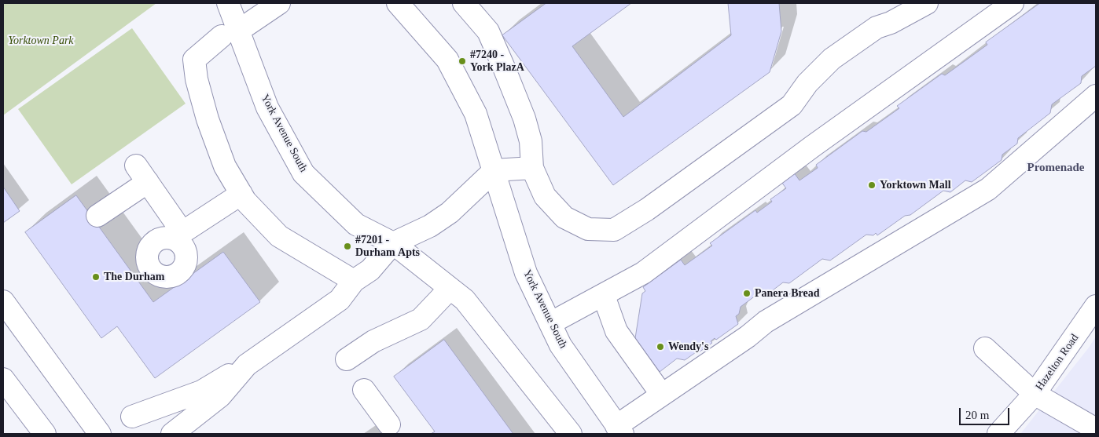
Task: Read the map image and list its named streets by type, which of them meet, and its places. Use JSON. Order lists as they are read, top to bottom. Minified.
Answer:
{"streets":{"street":["York Avenue South","Hazelton Road"]},"districts":["Promenade"],"parks":["Yorktown Park"],"places":["#7240 - York PlazA","Yorktown Mall","#7201 - Durham Apts","The Durham","Panera Bread","Wendy's"],"scale_bar":"20 m"}
